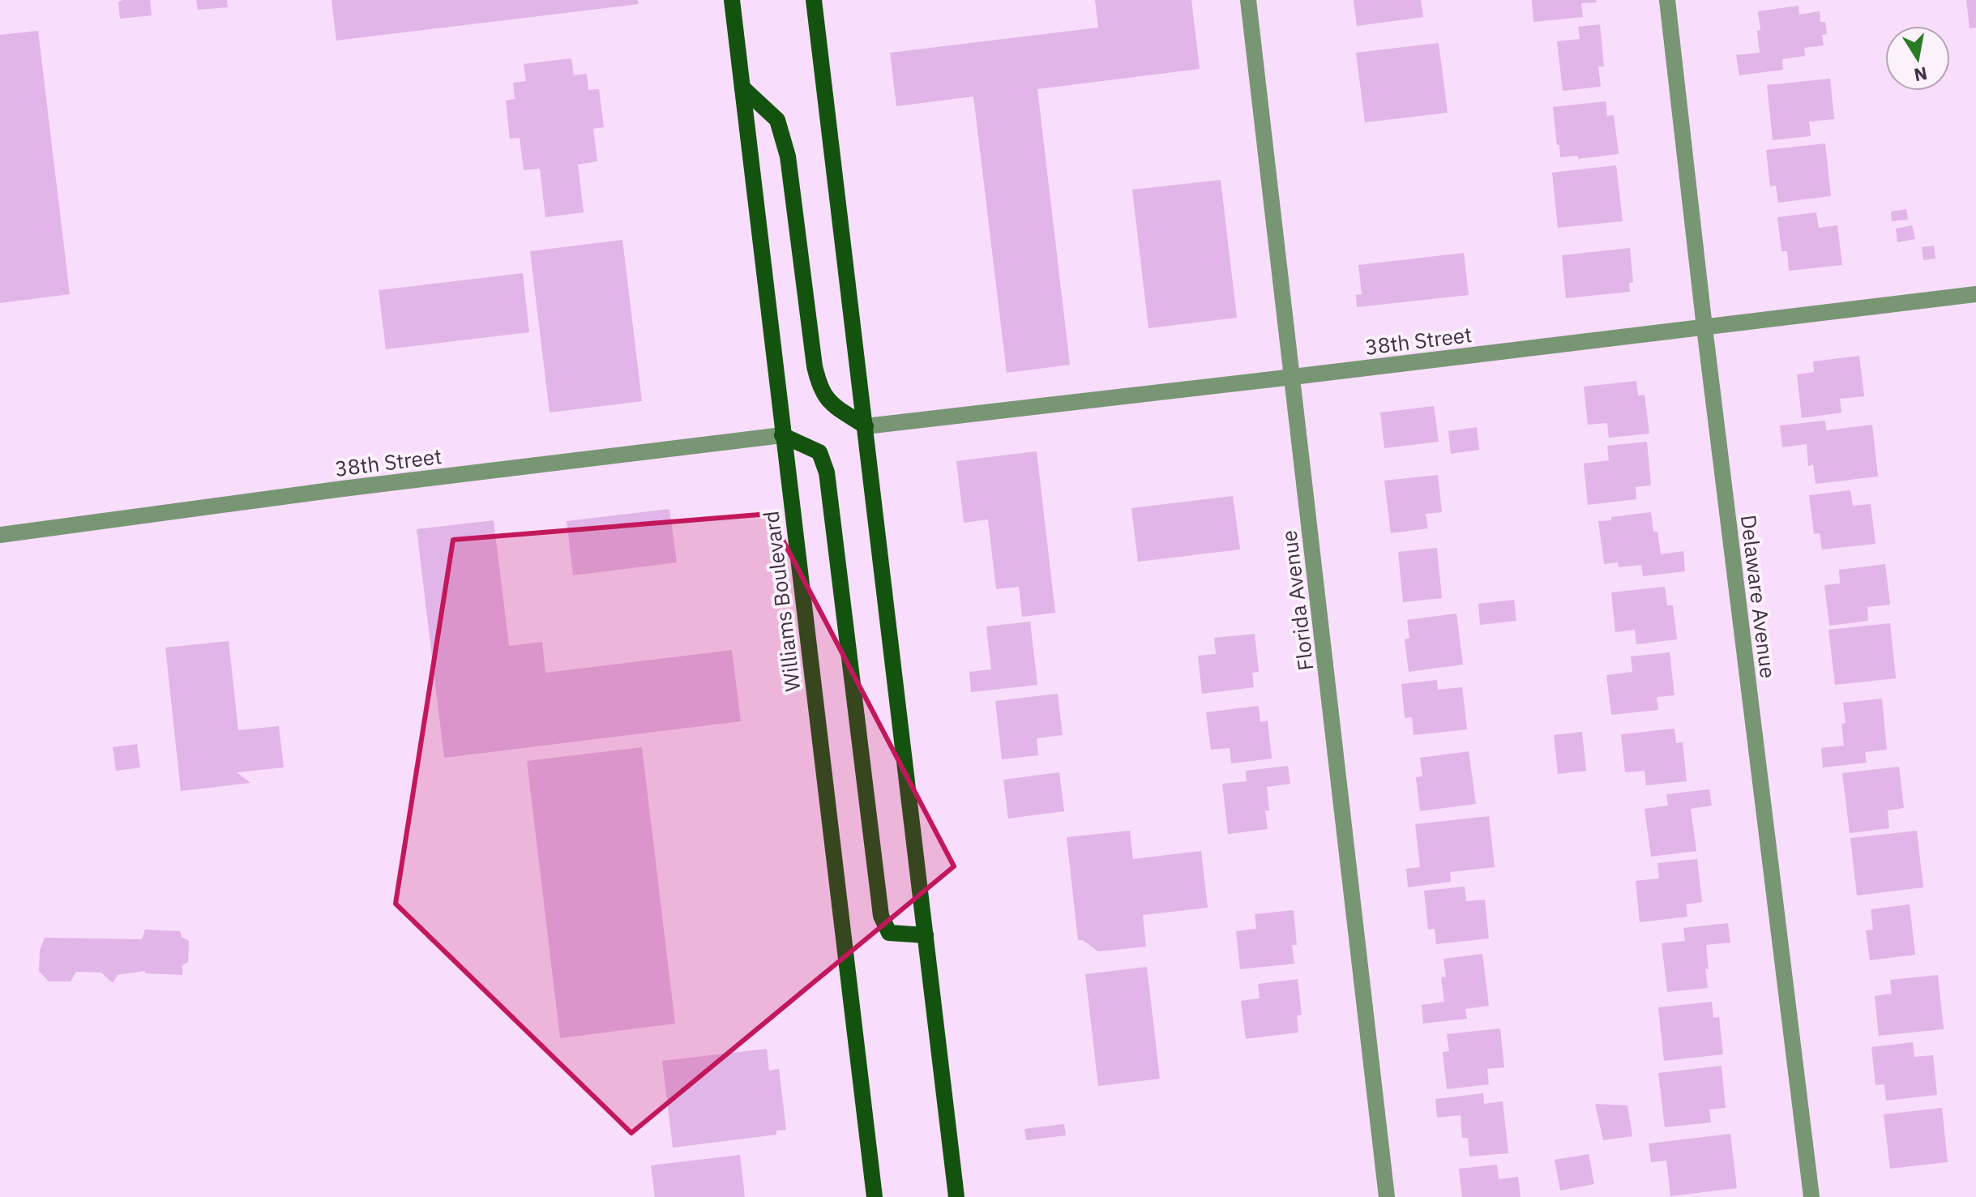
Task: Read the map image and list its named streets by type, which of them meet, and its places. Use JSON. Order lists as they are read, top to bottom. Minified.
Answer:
{"streets":{"main road":["Williams Boulevard"],"street":["38th Street","Delaware Avenue","Florida Avenue"]},"crossings":[["38th Street","Delaware Avenue"],["38th Street","Florida Avenue"],["38th Street","Williams Boulevard"]],"north":"bottom"}
